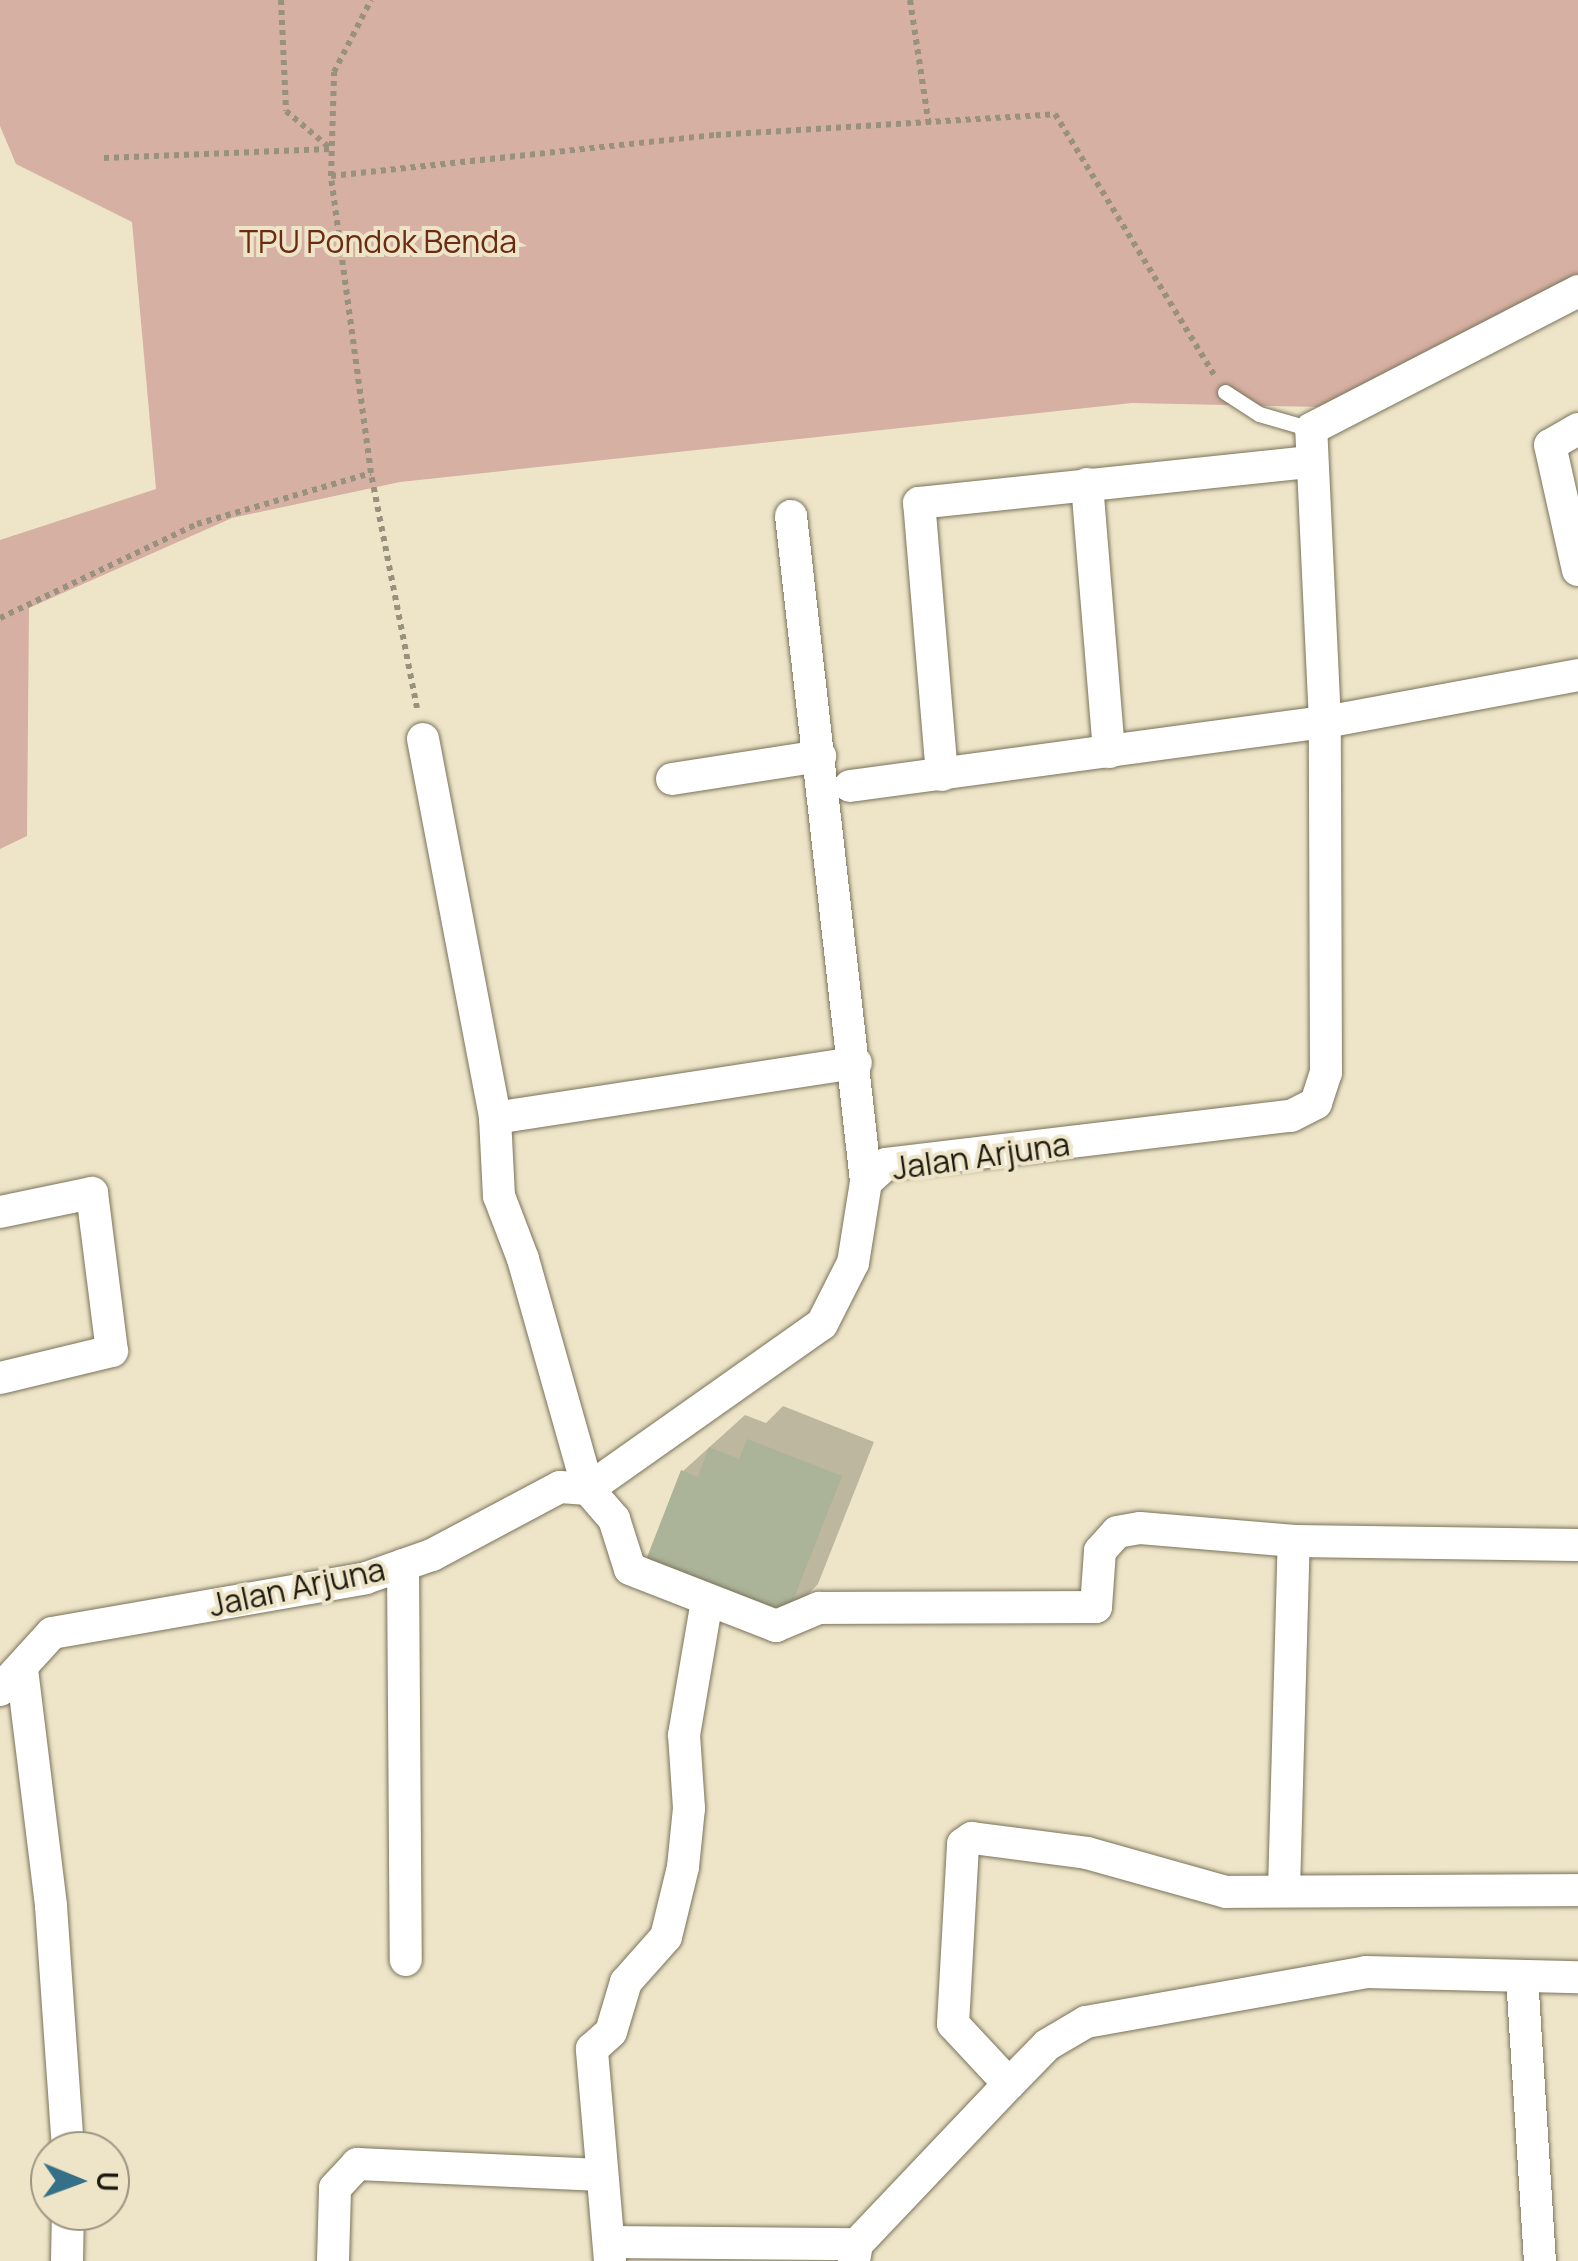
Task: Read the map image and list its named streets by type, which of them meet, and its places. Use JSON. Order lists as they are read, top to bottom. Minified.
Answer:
{"streets":{"street":["Jalan Arjuna"]},"parks":["TPU Pondok Benda"],"north":"right"}
